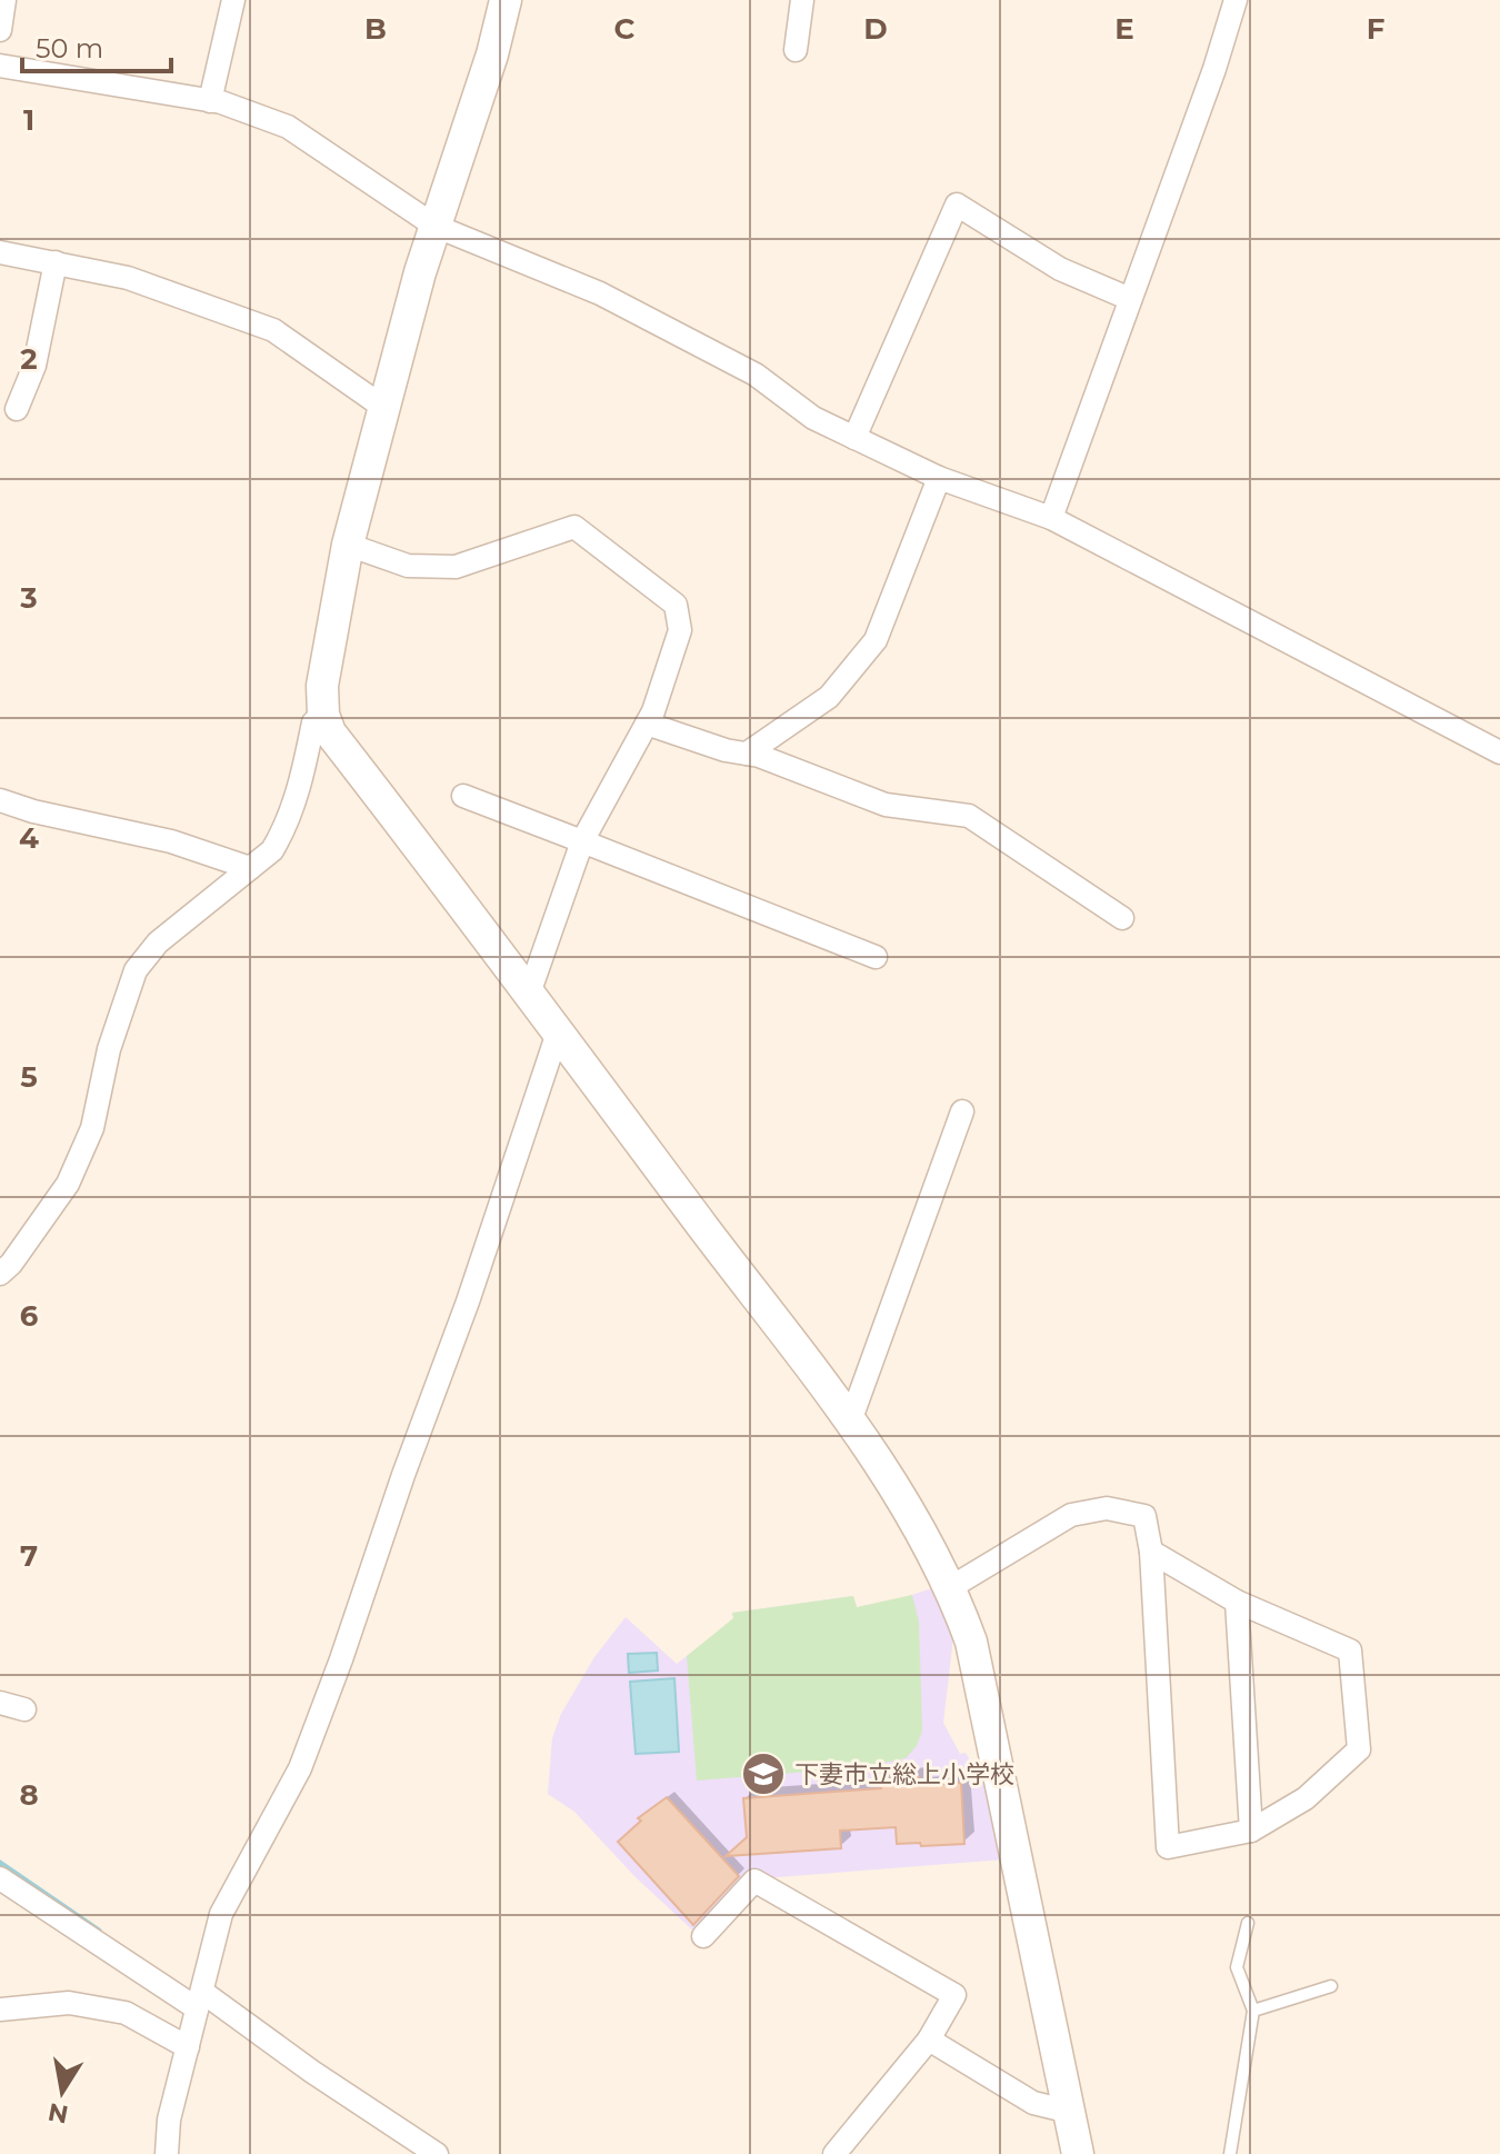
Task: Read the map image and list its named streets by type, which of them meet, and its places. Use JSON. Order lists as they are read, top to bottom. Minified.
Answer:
{"places":{"school or university":["下妻市立総上小学校"]},"scale_bar":"50 m","north":"bottom","grid":{"columns":["B","C","D","E","F"],"rows":["1","2","3","4","5","6","7","8"]}}
